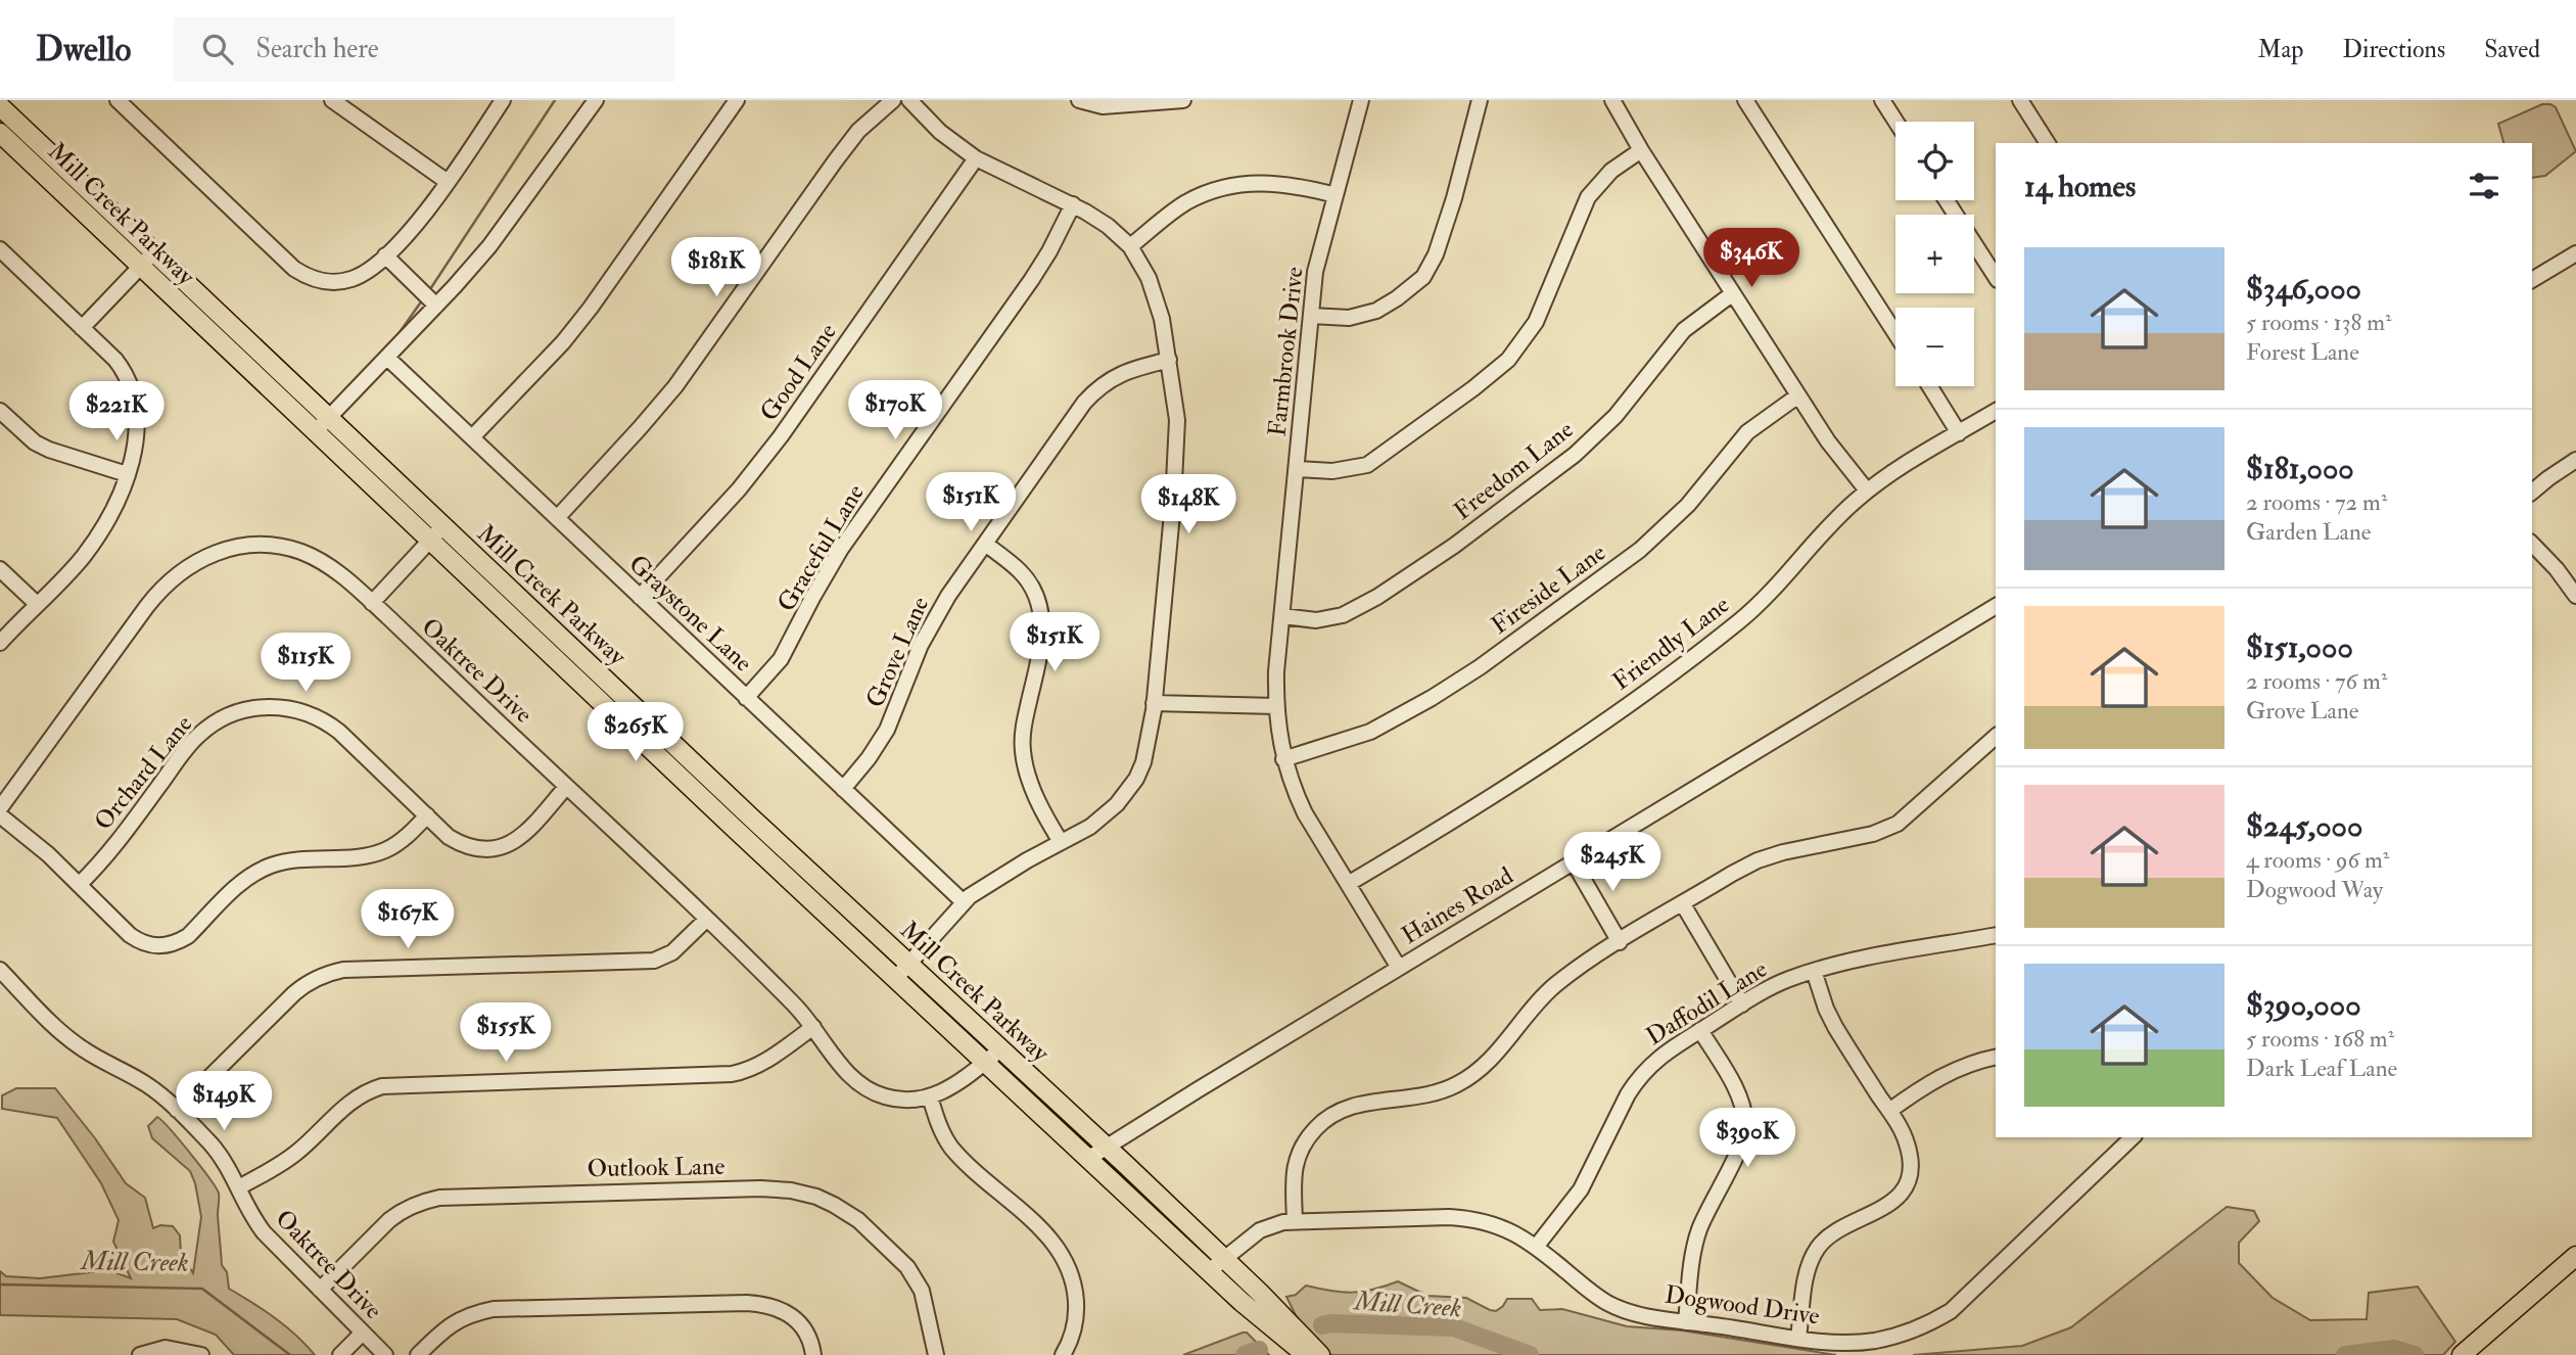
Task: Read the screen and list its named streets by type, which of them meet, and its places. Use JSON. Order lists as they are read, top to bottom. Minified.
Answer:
{"streets":{"main road":["Mill Creek Parkway"],"street":["Farmbrook Drive","Good Lane","Freedom Lane","Graceful Lane","Fireside Lane","Graystone Lane","Friendly Lane","Grove Lane","Oaktree Drive","Orchard Lane","Haines Road","Daffodil Lane","Outlook Lane","Dogwood Drive"]},"crossings":[["Mill Creek Parkway","Oaktree Drive"],["Mill Creek Parkway","Haines Road"],["Mill Creek Parkway","Dogwood Drive"],["Farmbrook Drive","Freedom Lane"],["Farmbrook Drive","Fireside Lane"],["Farmbrook Drive","Friendly Lane"],["Farmbrook Drive","Haines Road"],["Good Lane","Graystone Lane"],["Graceful Lane","Graystone Lane"],["Graystone Lane","Grove Lane"],["Oaktree Drive","Orchard Lane"],["Oaktree Drive","Outlook Lane"],["Daffodil Lane","Dogwood Drive"]],"water":["Mill Creek"],"page":{"header":"Dwello","search":"Search here","nav":["Map","Directions","Saved"],"map_buttons":["+","−"],"heading":"14 homes","price":["$346K","$181K","$170K","$221K","$151K","$148K","$151K","$115K","$265K","$245K","$167K","$155K","$149K","$390K"],"list":[{"name":"$346,000","note":"5 rooms · 138 m² · Forest Lane"},{"name":"$181,000","note":"2 rooms · 72 m² · Garden Lane"},{"name":"$151,000","note":"2 rooms · 76 m² · Grove Lane"},{"name":"$245,000","note":"4 rooms · 96 m² · Dogwood Way"},{"name":"$390,000","note":"5 rooms · 168 m² · Dark Leaf Lane"}]}}
